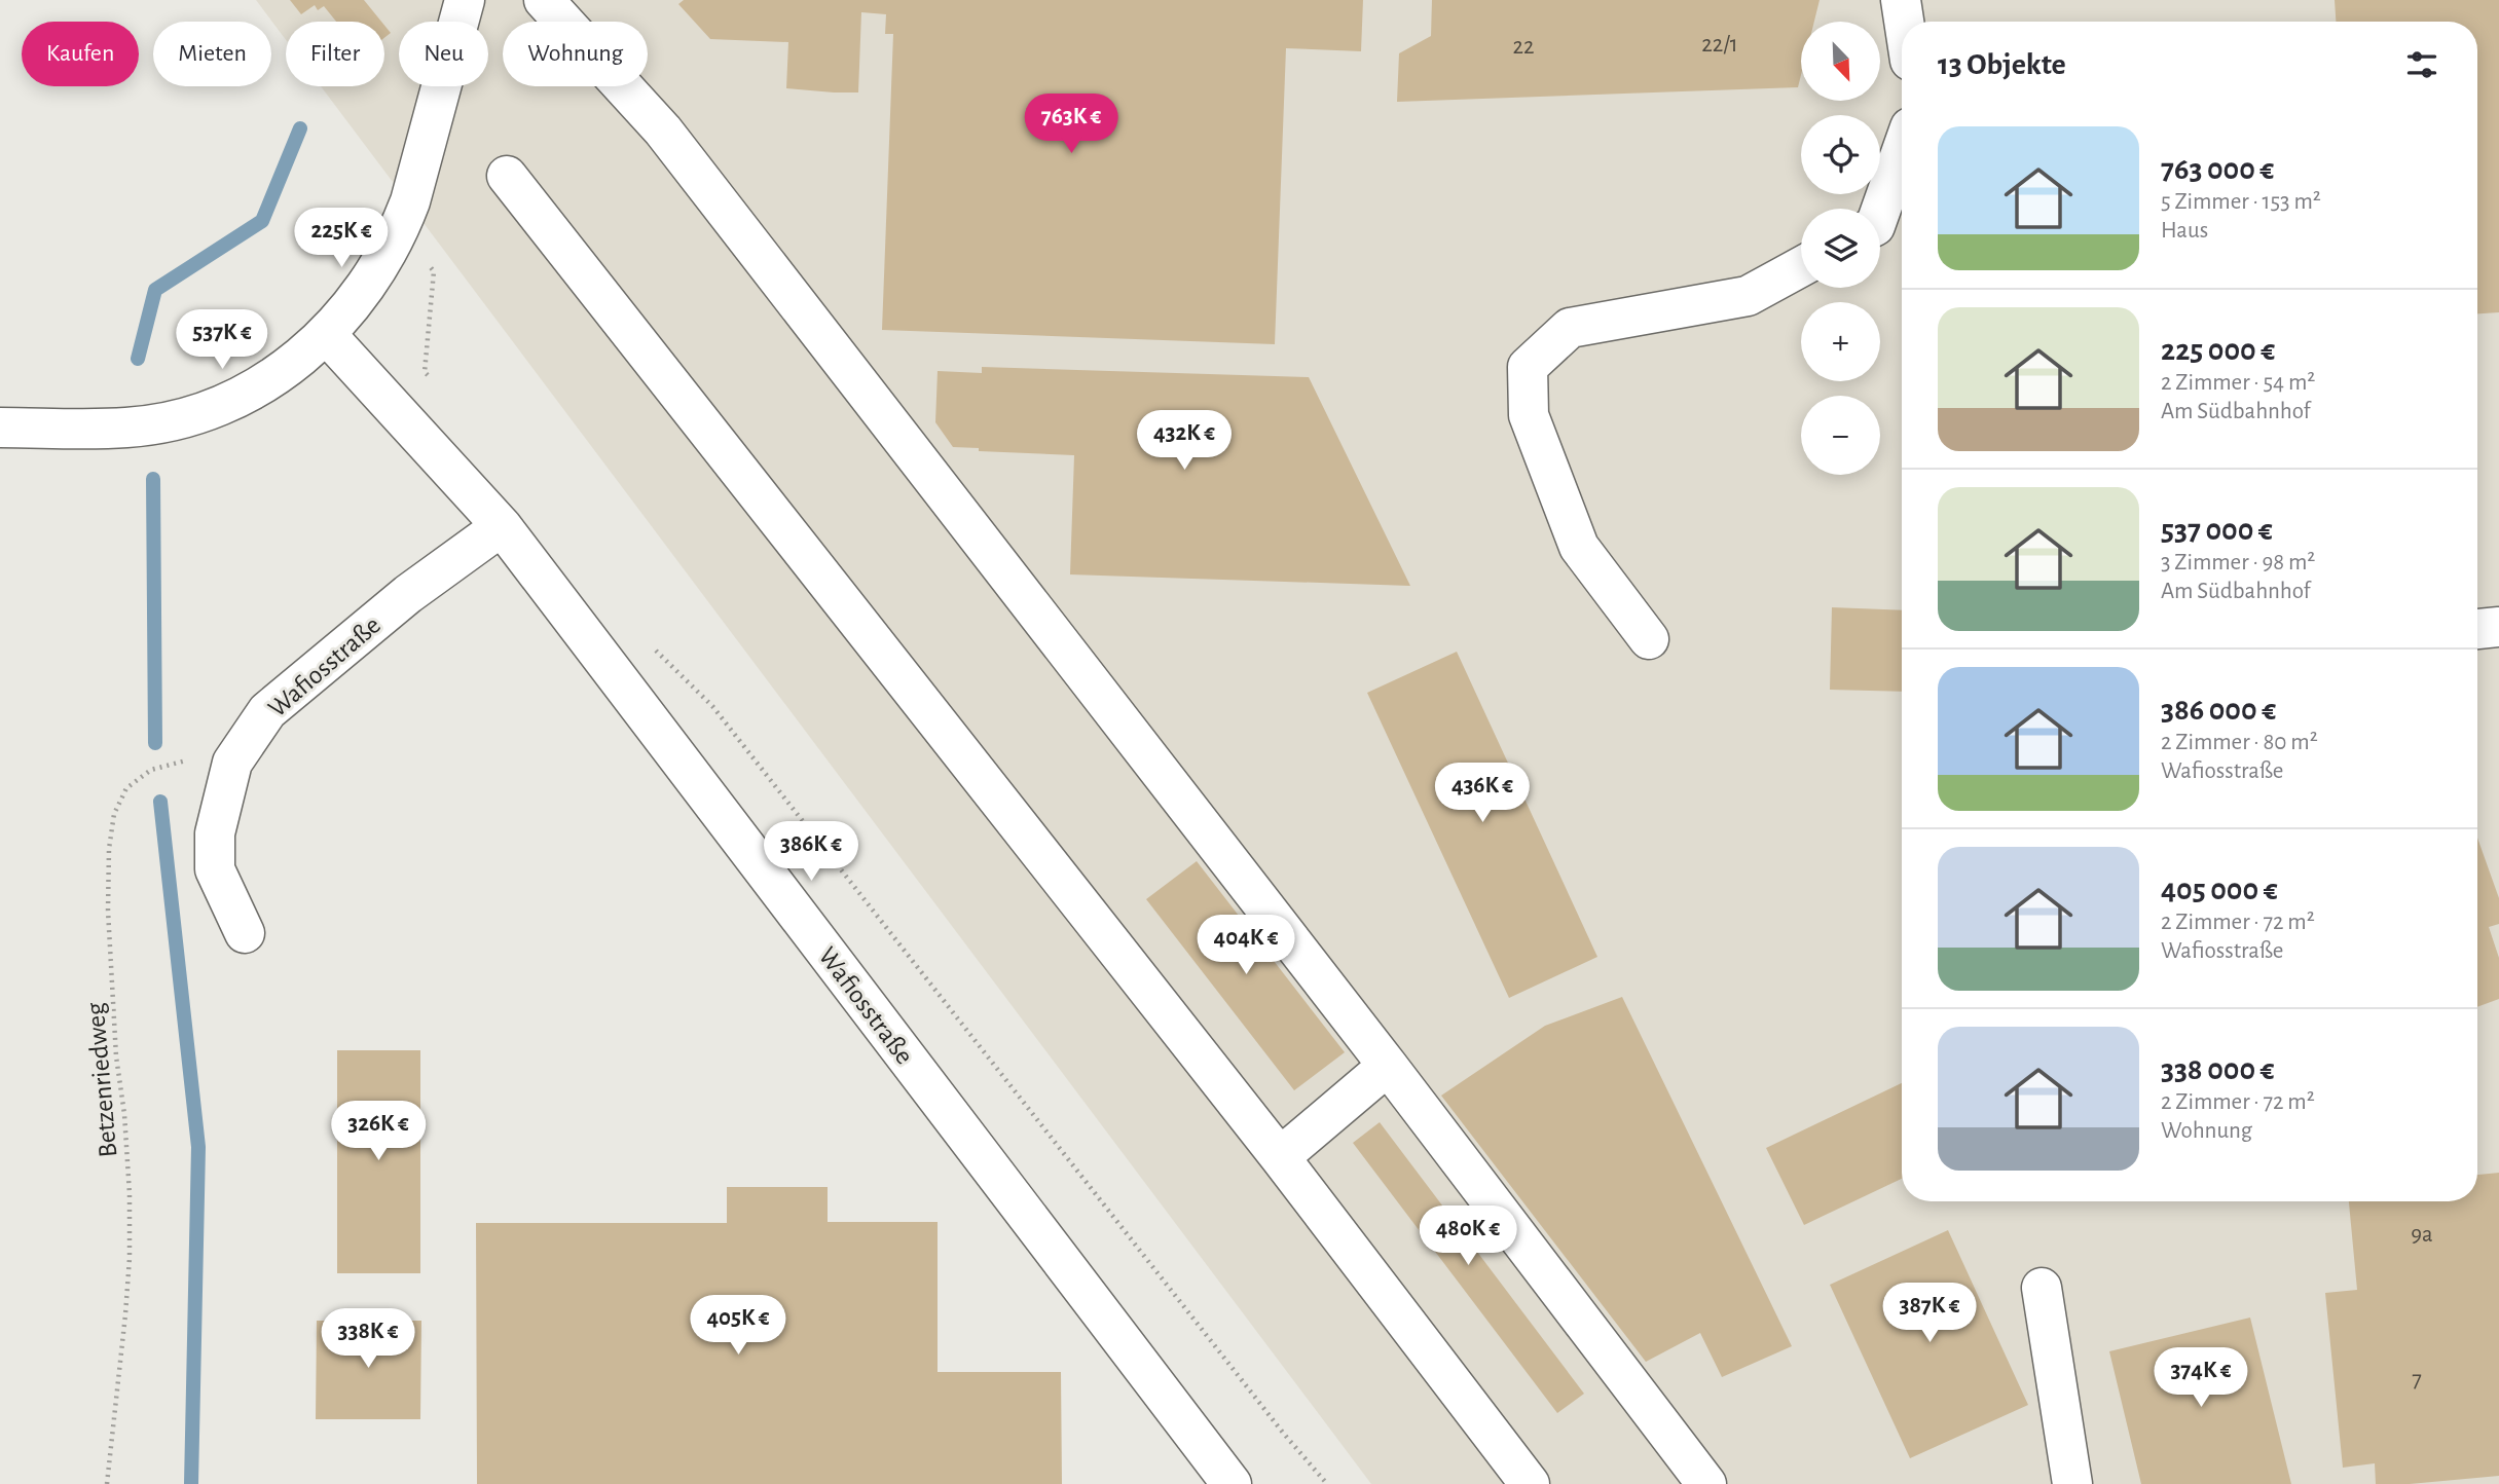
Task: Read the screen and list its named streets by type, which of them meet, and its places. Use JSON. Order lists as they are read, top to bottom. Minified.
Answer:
{"streets":{"street":["Wafiosstraße"],"path":["Betzenriedweg"]},"crossings":[["Wafiosstraße","Betzenriedweg"]],"house_numbers":["22/1","22","9a","7"],"north":"bottom right","page":{"map_buttons":["+","−"],"chip":["Kaufen","Mieten","Filter","Neu","Wohnung"],"heading":"13 Objekte","price":["763K €","225K €","537K €","432K €","436K €","386K €","404K €","326K €","480K €","387K €","405K €","338K €","374K €"],"list":[{"name":"763 000 €","note":"5 Zimmer · 153 m² · Haus"},{"name":"225 000 €","note":"2 Zimmer · 54 m² · Am Südbahnhof"},{"name":"537 000 €","note":"3 Zimmer · 98 m² · Am Südbahnhof"},{"name":"386 000 €","note":"2 Zimmer · 80 m² · Wafiosstraße"},{"name":"405 000 €","note":"2 Zimmer · 72 m² · Wafiosstraße"},{"name":"338 000 €","note":"2 Zimmer · 72 m² · Wohnung"}]}}
